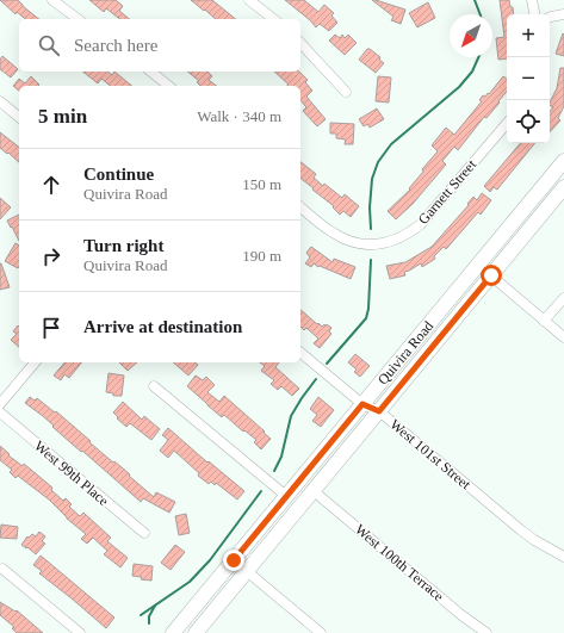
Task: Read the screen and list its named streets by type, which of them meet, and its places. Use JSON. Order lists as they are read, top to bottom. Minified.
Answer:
{"streets":{"main road":["Quivira Road"],"street":["Garnett Street","West 101st Street","West 99th Place","West 100th Terrace"]},"crossings":[["Quivira Road","West 101st Street"],["Quivira Road","West 100th Terrace"]],"north":"bottom left","page":{"map_buttons":["+","−"],"search":"Search here","heading":["5 min","Walk · 340 m"],"list":[["Continue","Quivira Road","150 m"],["Turn right","Quivira Road","190 m"],"Arrive at destination"]}}
